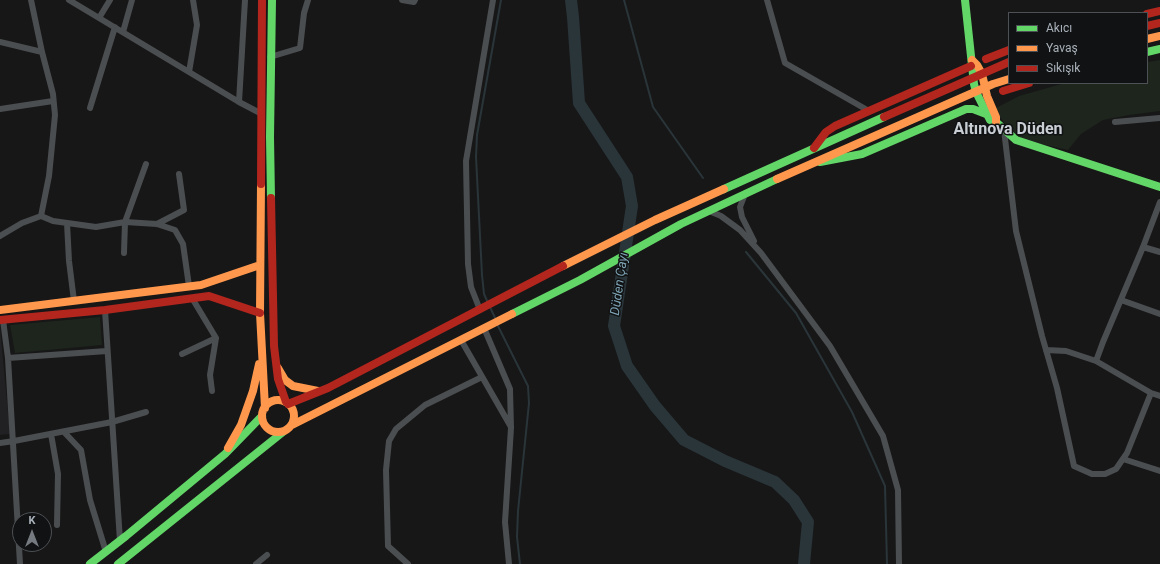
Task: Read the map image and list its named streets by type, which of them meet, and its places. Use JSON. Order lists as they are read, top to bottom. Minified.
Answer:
{"districts":["Altınova Düden"],"water":["Düden Çayı"],"legend":["Akıcı","Yavaş","Sıkışık"],"north":"top"}
